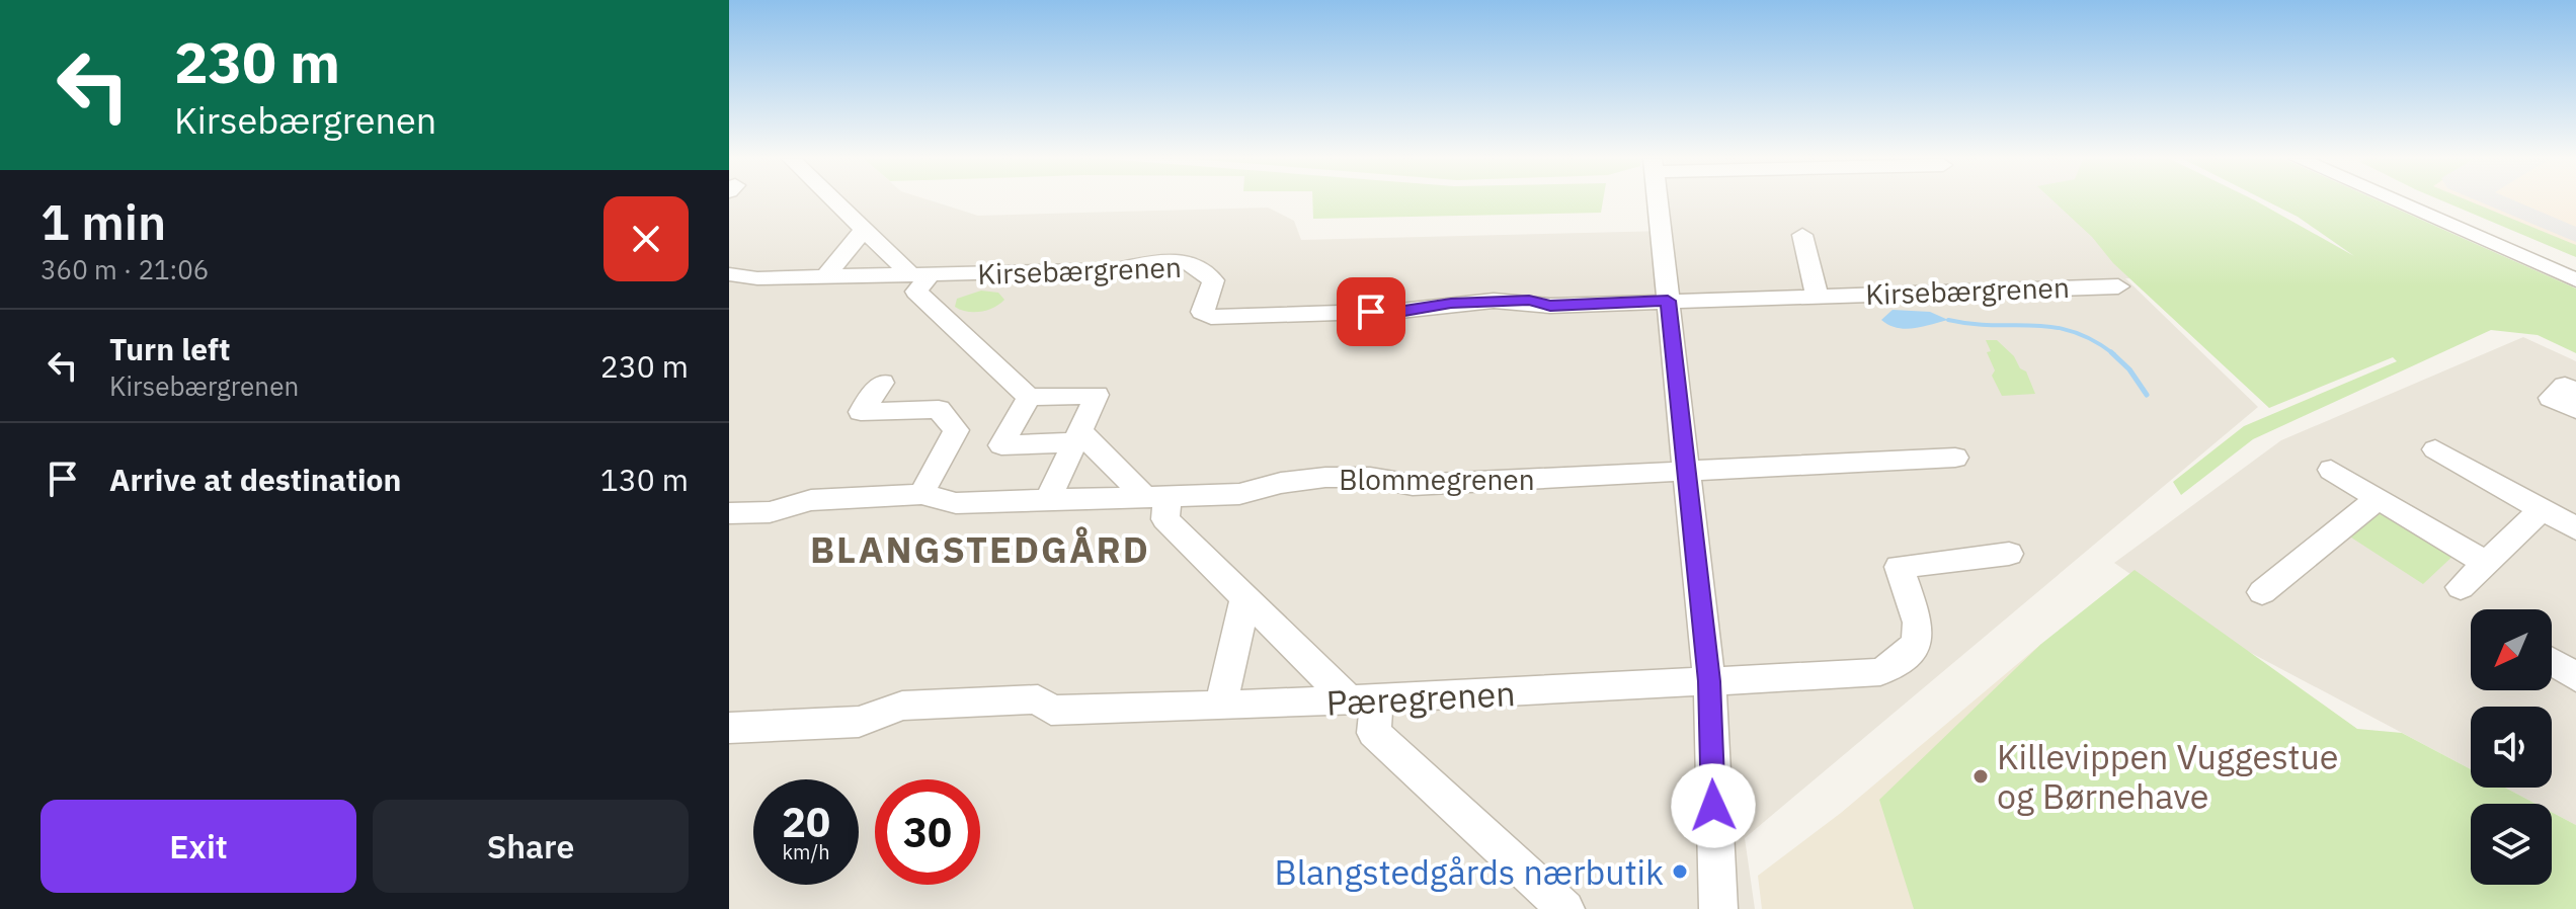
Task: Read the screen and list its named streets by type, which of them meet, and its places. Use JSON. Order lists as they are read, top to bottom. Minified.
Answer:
{"streets":{"street":["Kirsebærgrenen","Blommegrenen","Pæregrenen"]},"districts":["BLANGSTEDGÅRD"],"places":["Killevippen Vuggestue og Børnehave","Blangstedgårds nærbutik"],"north":"bottom left","page":{"turn":["230 m","Kirsebærgrenen"],"heading":["1 min","360 m · 21:06"],"list":[{"name":"Turn left","note":"Kirsebærgrenen","value":"230 m"},{"name":"Arrive at destination","value":"130 m"}],"speed":"20 km/h","limit":"30","buttons":["Exit","Share"]}}
